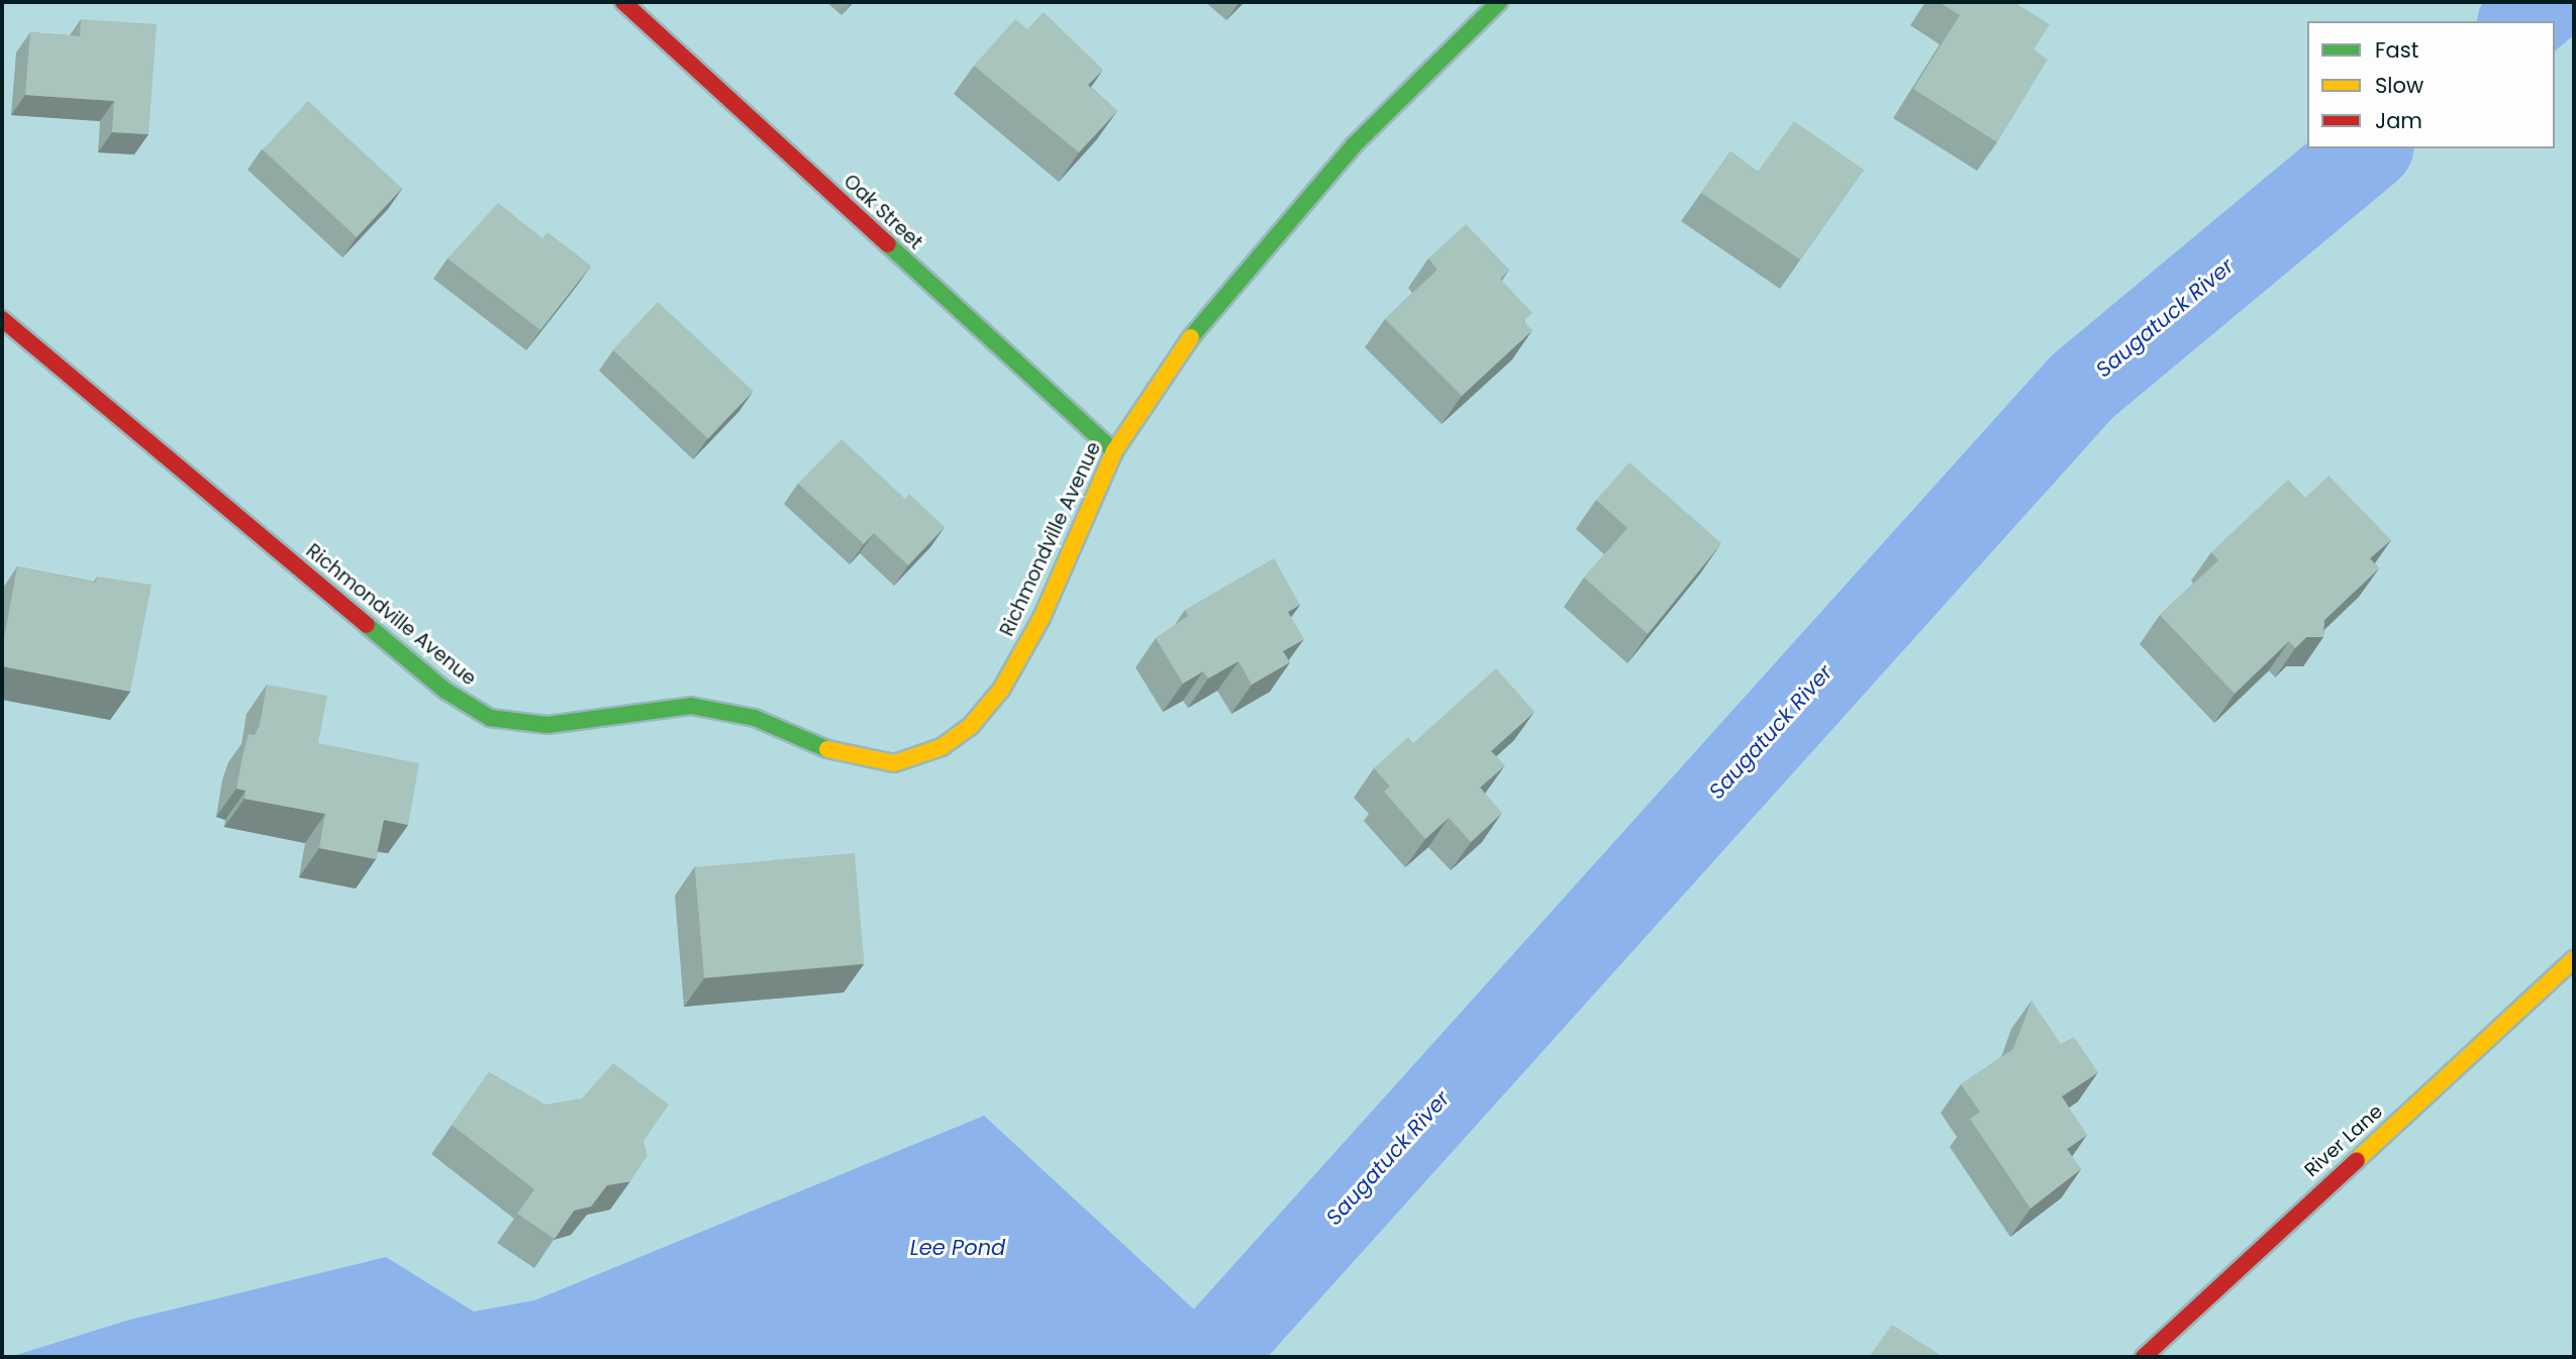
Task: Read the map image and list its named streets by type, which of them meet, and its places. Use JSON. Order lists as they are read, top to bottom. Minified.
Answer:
{"streets":{"street":["Oak Street","Richmondville Avenue","River Lane"]},"crossings":[["Oak Street","Richmondville Avenue"]],"water":["Saugatuck River","Lee Pond"],"legend":["Fast","Slow","Jam"]}
